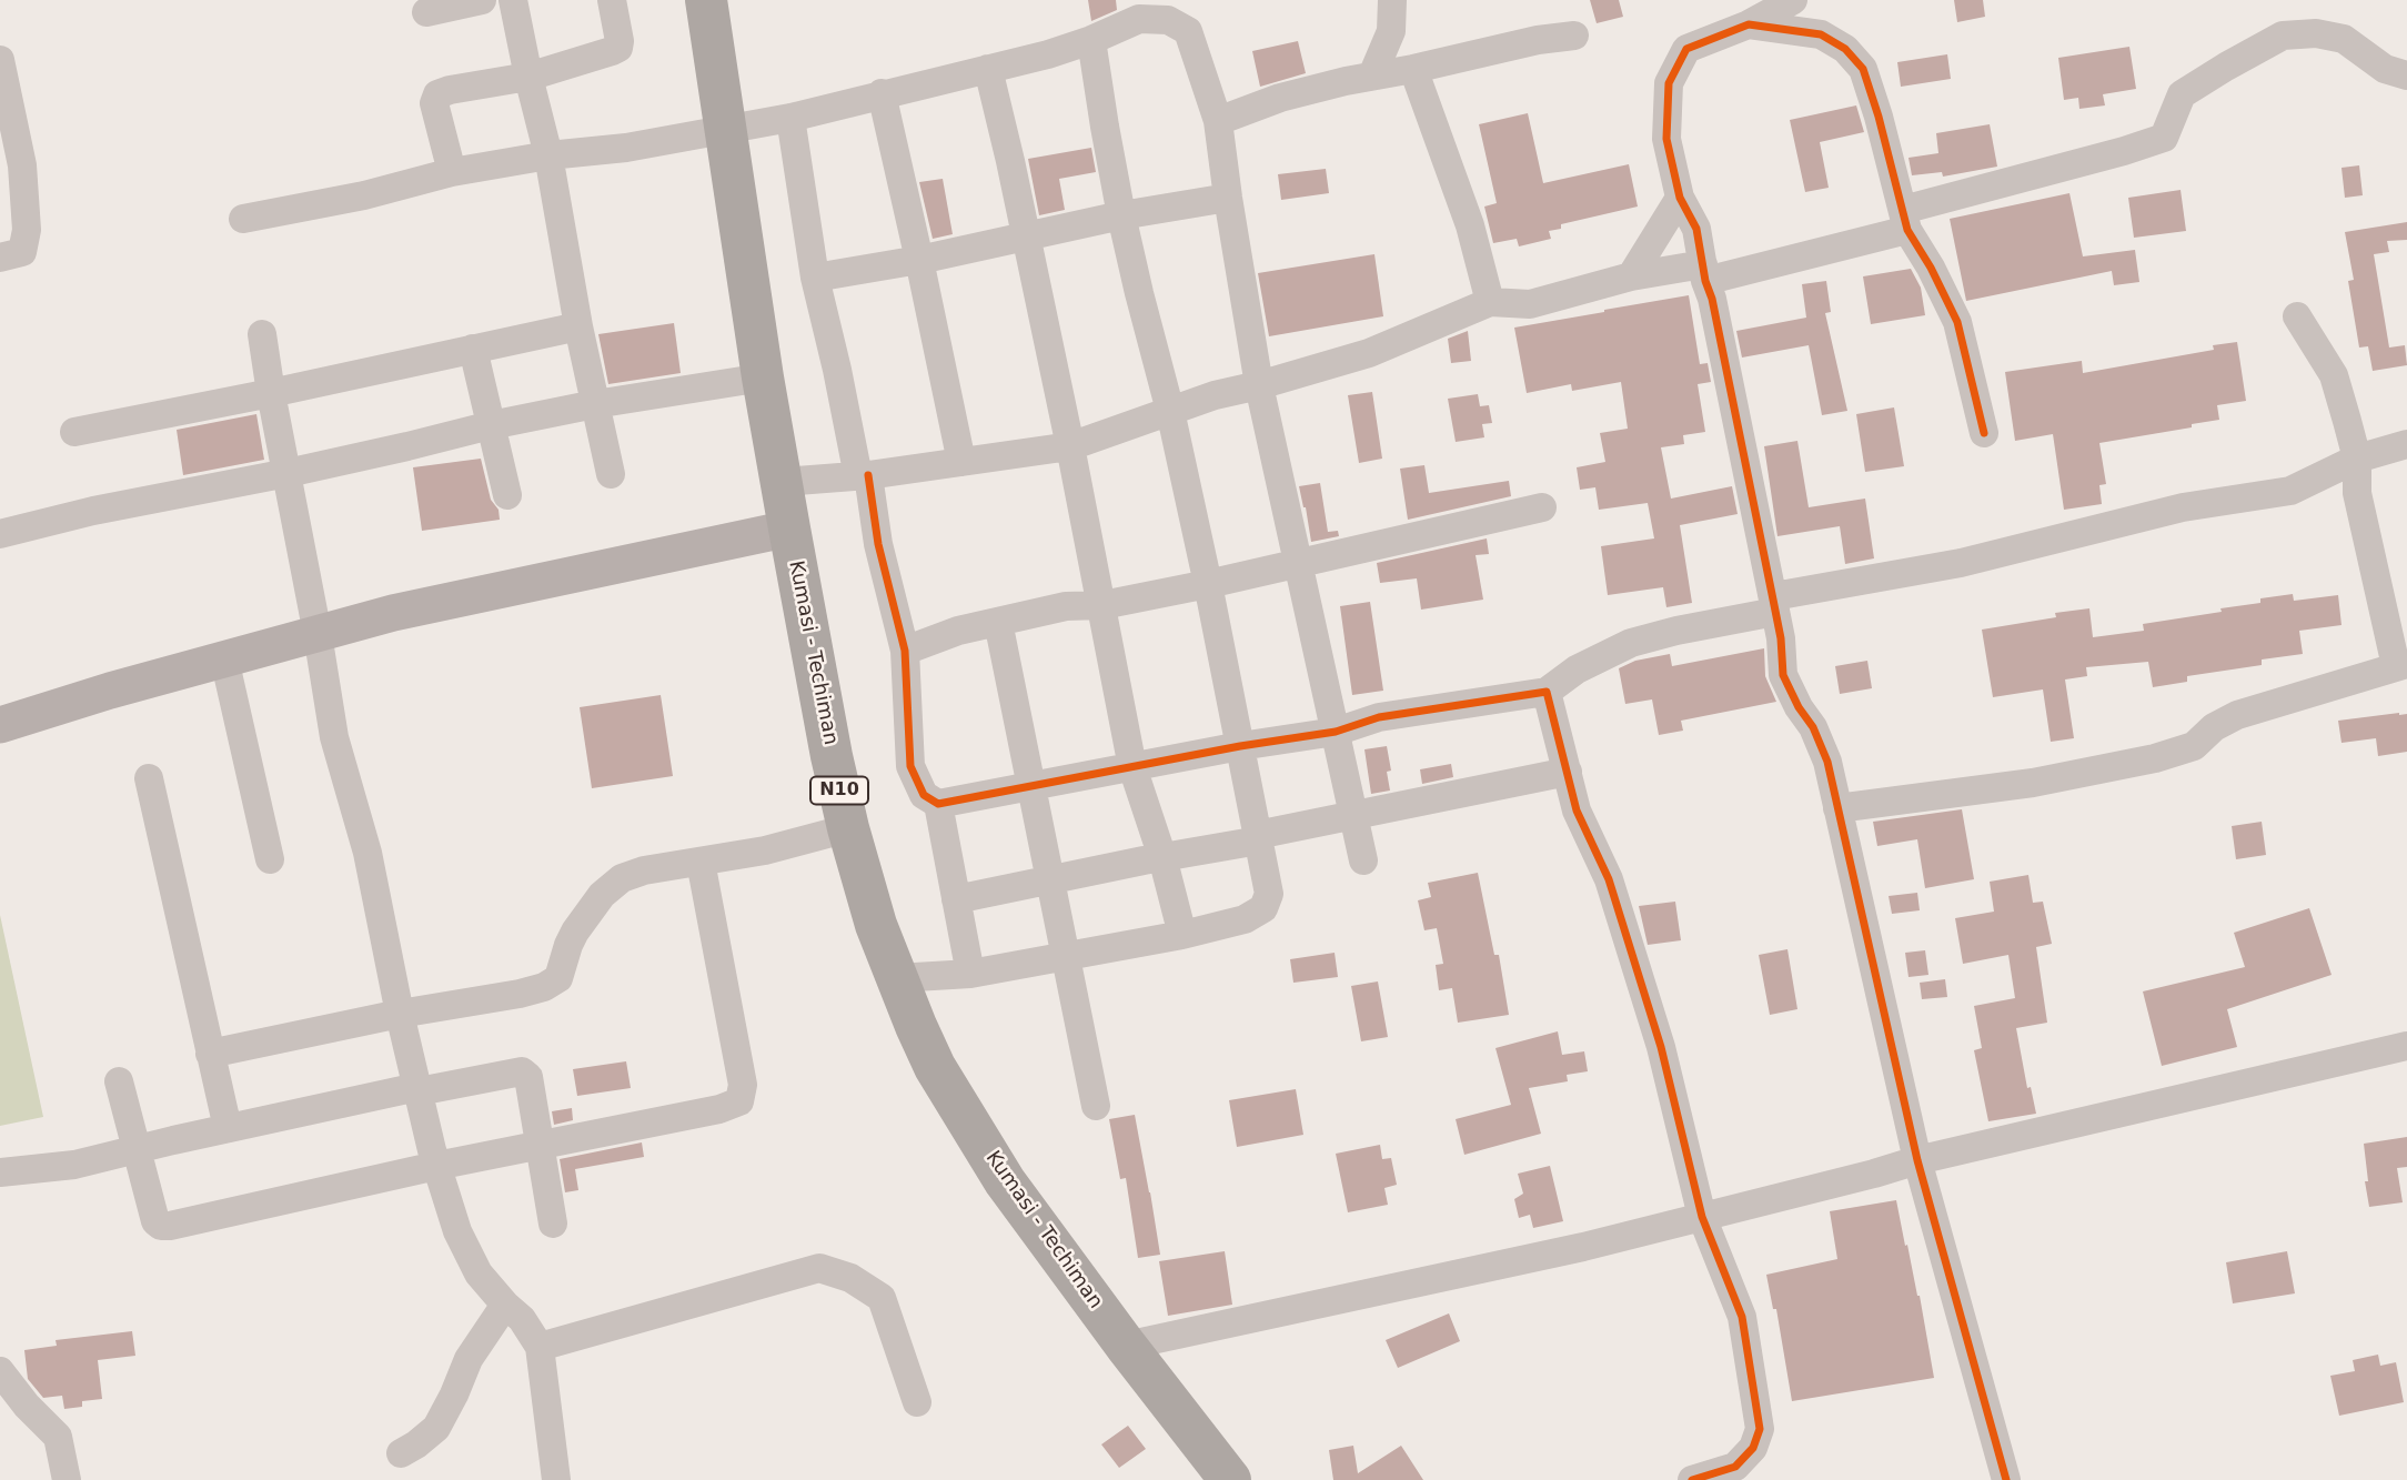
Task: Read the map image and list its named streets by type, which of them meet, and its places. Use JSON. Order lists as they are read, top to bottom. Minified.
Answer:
{"streets":{"highway":["Kumasi - Techiman","N10"]}}
